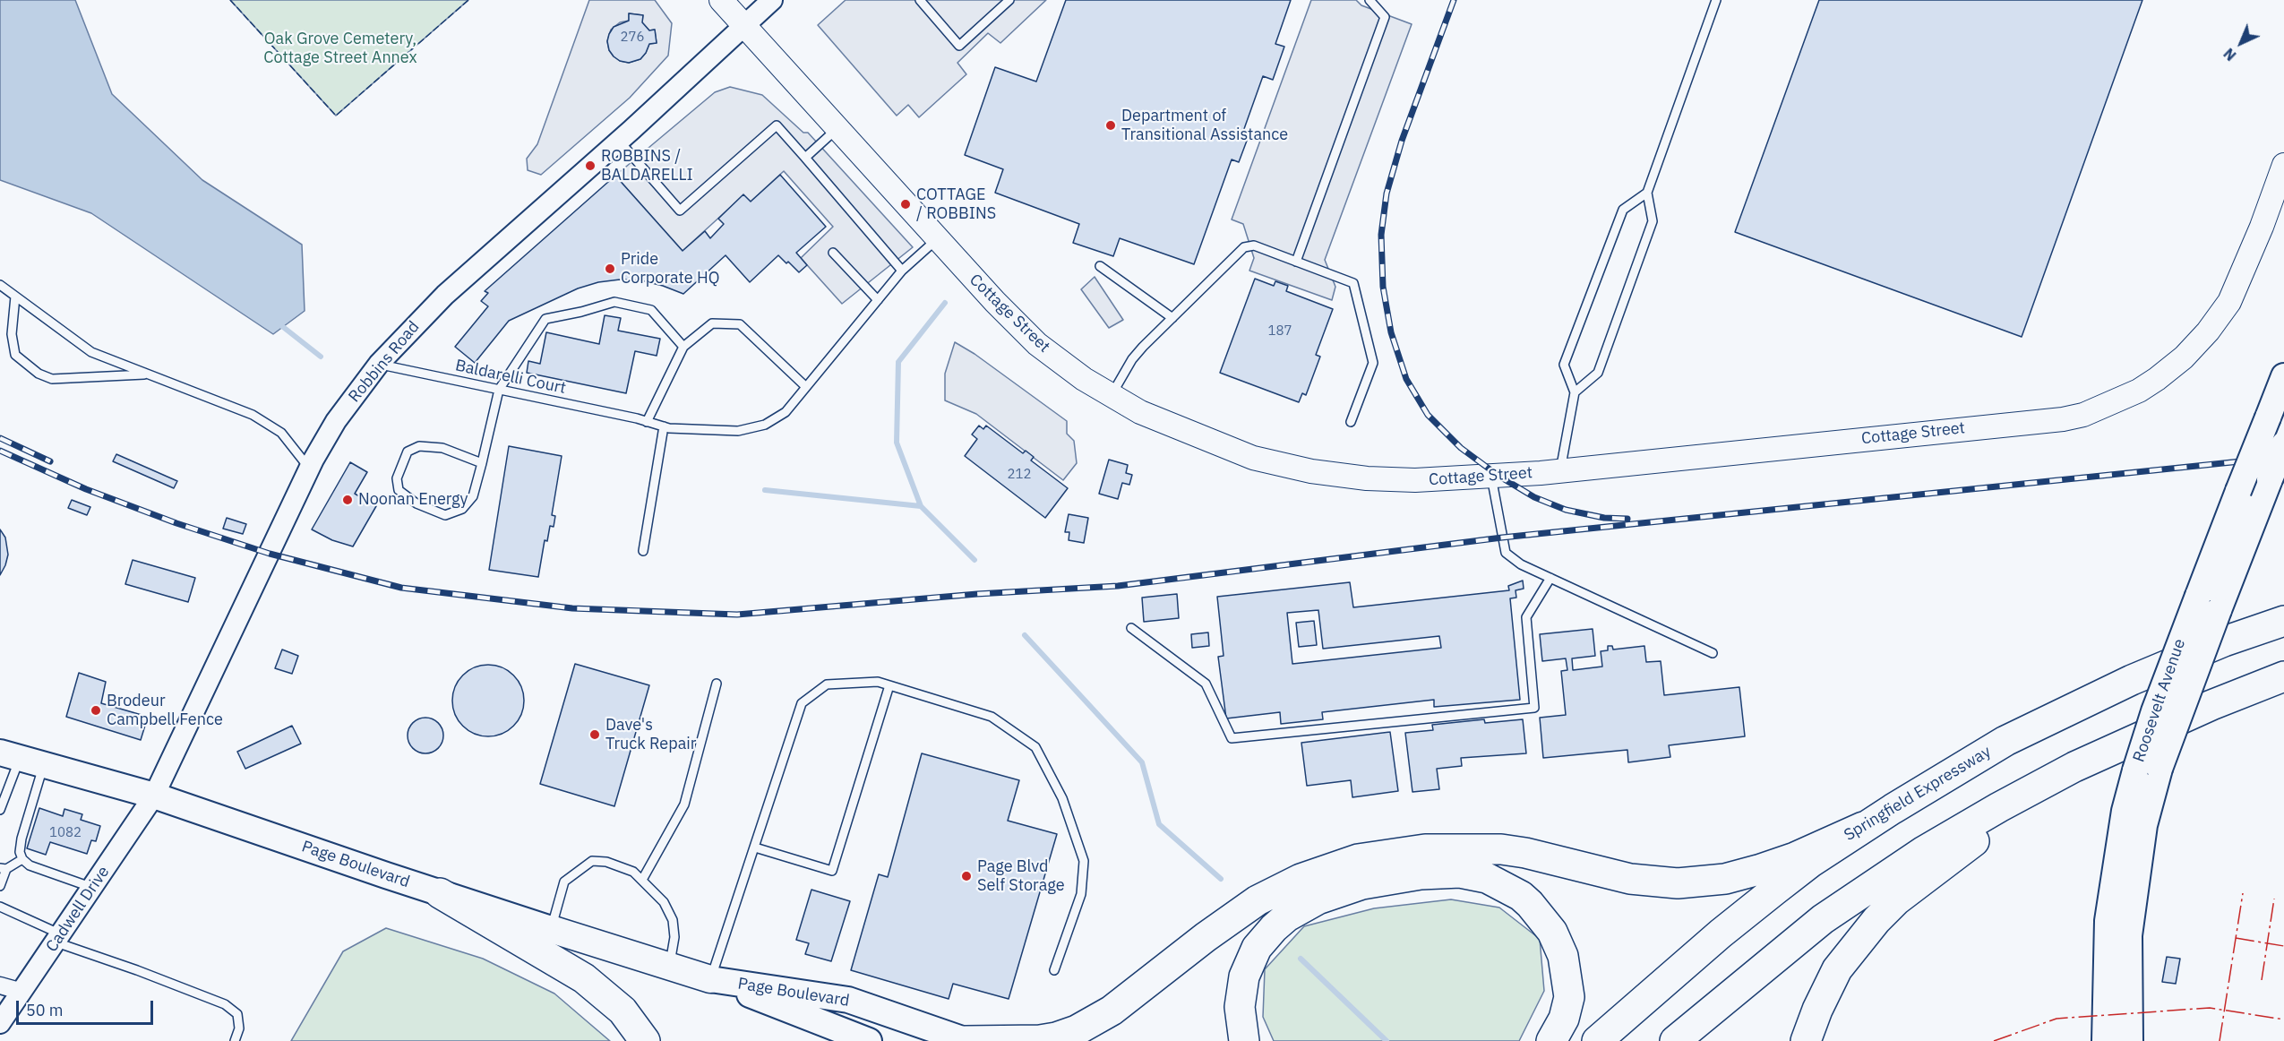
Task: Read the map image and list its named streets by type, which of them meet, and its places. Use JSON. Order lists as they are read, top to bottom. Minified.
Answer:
{"streets":{"highway":["Springfield Expressway","Page Boulevard"],"main road":["Cottage Street","Roosevelt Avenue"],"street":["Robbins Road","Cadwell Drive"],"lane":["Baldarelli Court"]},"crossings":[["Cottage Street","Robbins Road"],["Cottage Street","Baldarelli Court"],["Robbins Road","Baldarelli Court"],["Robbins Road","Page Boulevard"],["Robbins Road","Cadwell Drive"],["Page Boulevard","Cadwell Drive"]],"parks":["Oak Grove Cemetery, Cottage Street Annex"],"places":["Department of Transitional Assistance","ROBBINS / BALDARELLI","COTTAGE / ROBBINS","Pride Corporate HQ","Noonan Energy","Brodeur Campbell Fence","Dave's Truck Repair","Page Blvd Self Storage"],"house_numbers":["276","187","212","1082"],"scale_bar":"50 m","north":"bottom left"}
